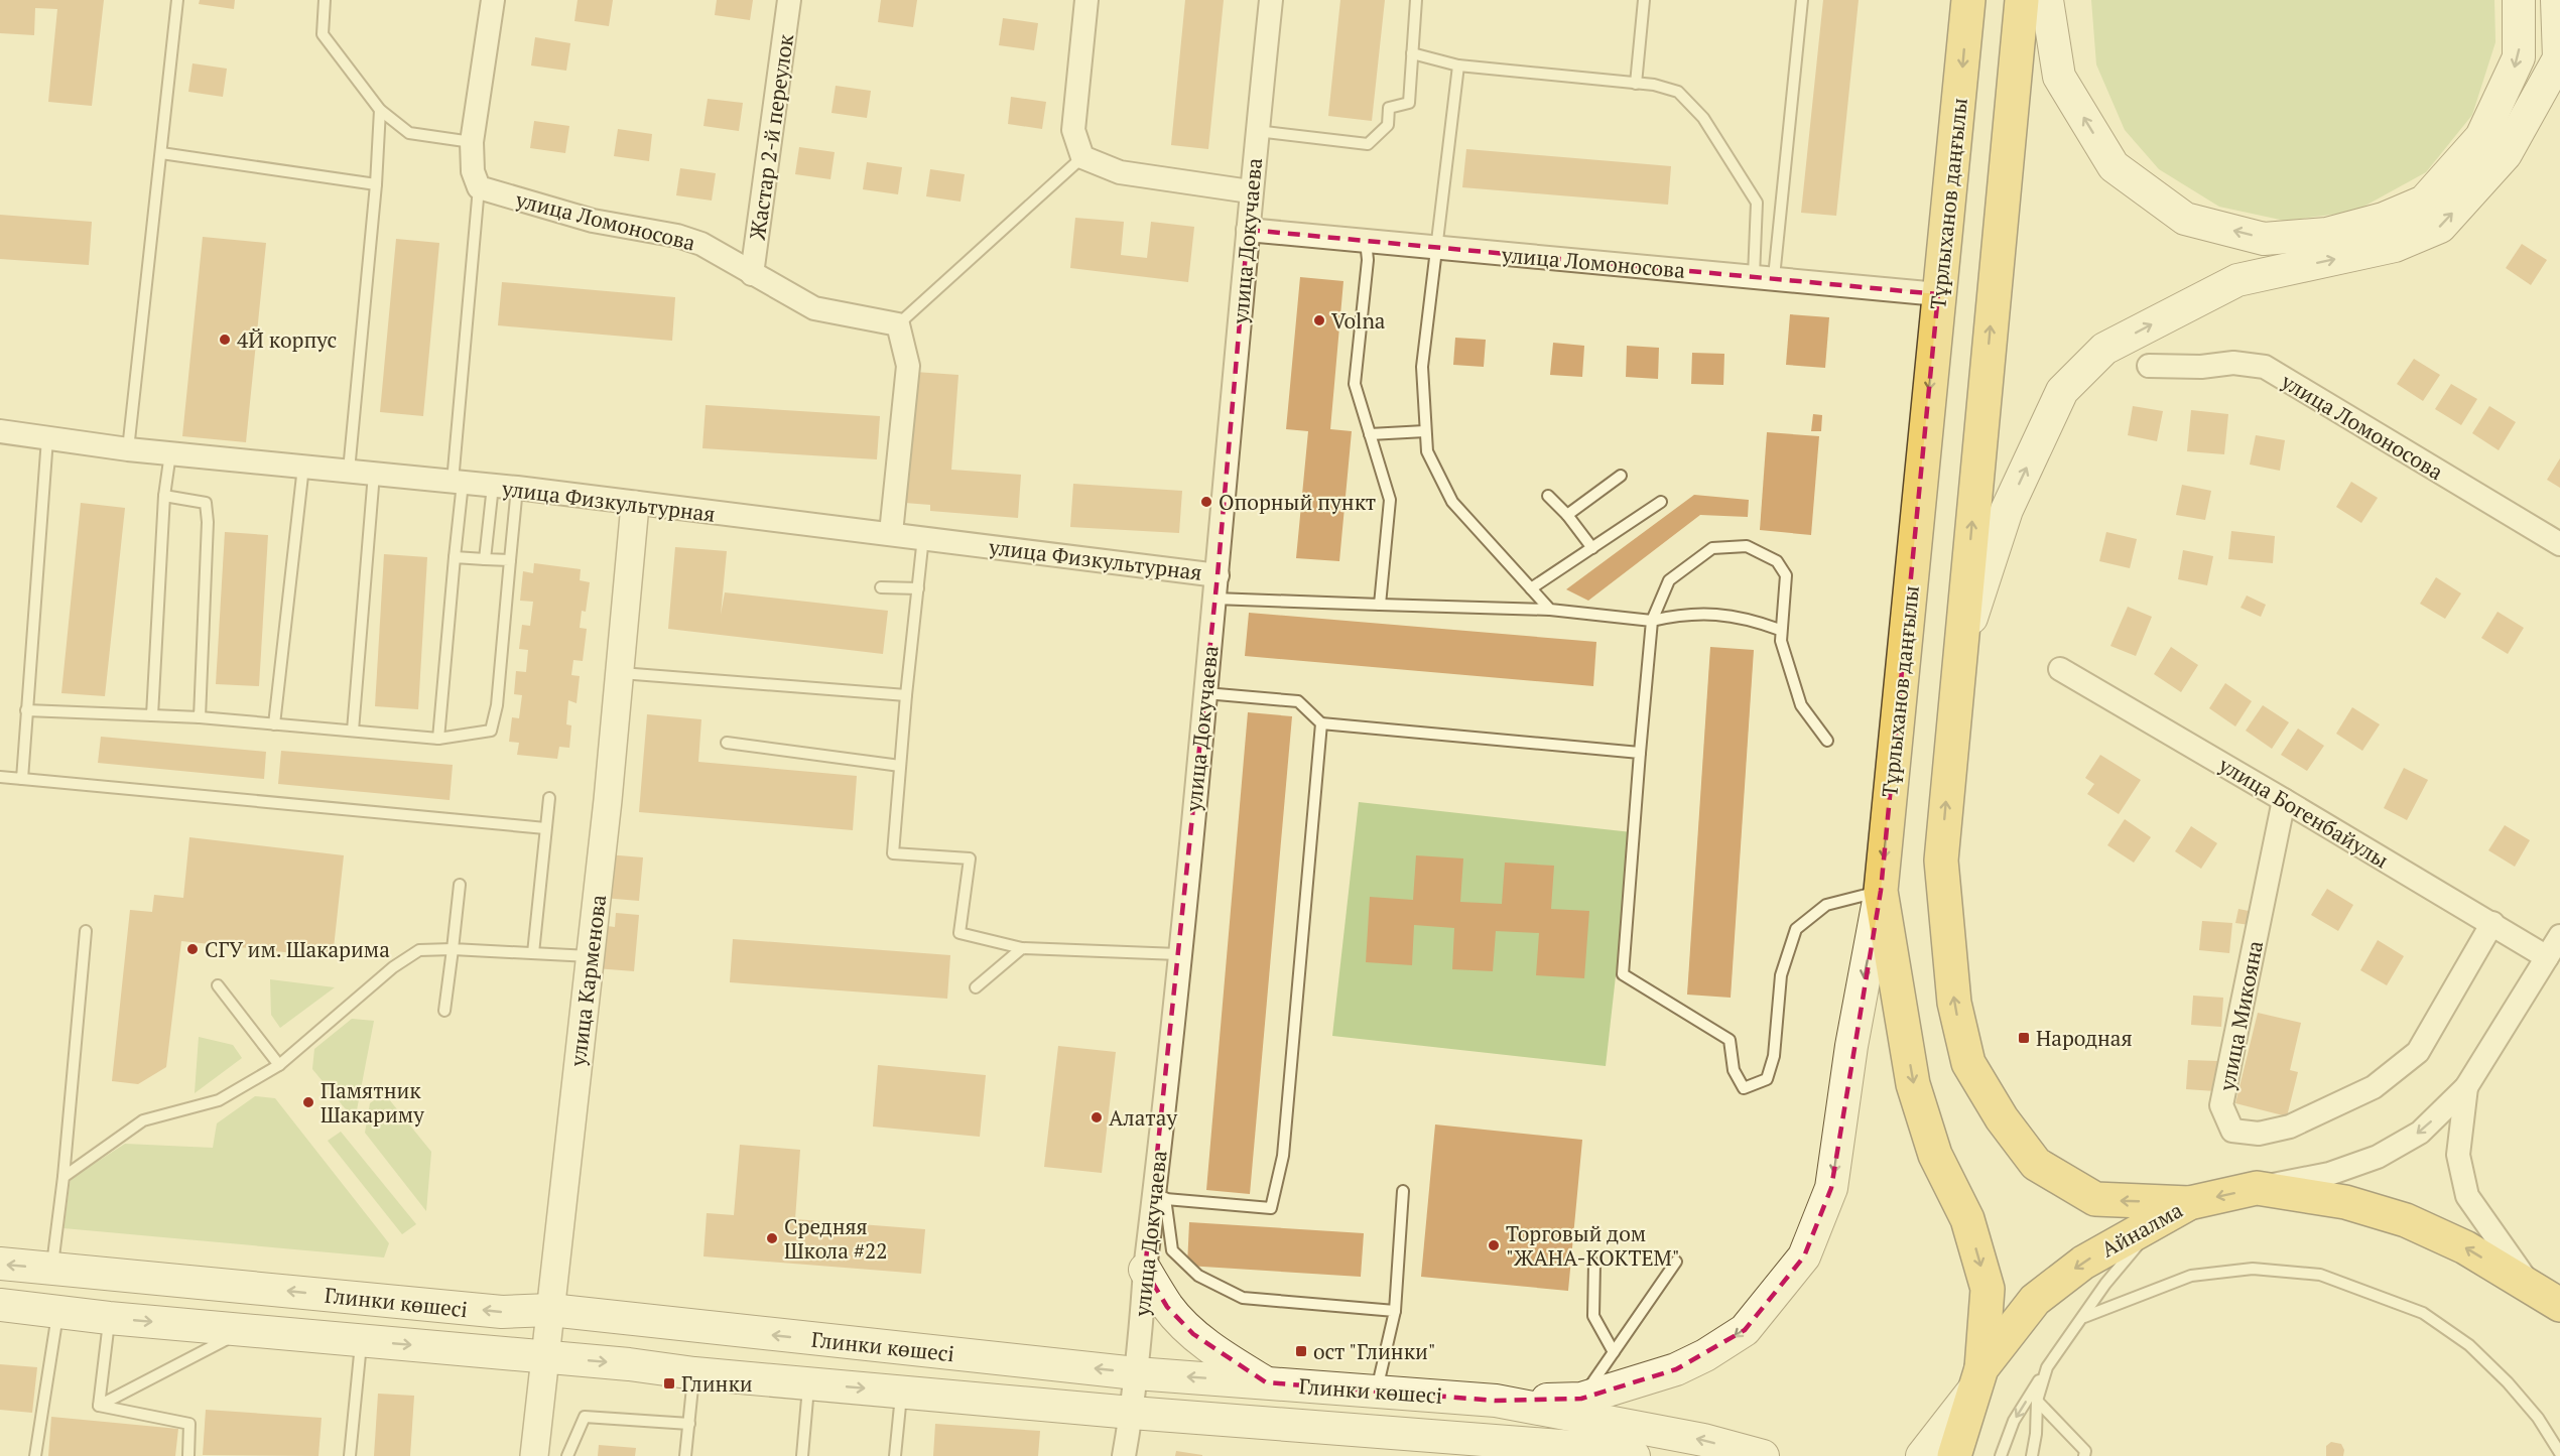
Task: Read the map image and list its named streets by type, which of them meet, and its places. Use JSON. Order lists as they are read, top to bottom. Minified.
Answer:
{"streets":{"highway":["Тұрлыханов даңғылы","Айналма"],"main road":["Глинки көшесі"],"street":["Жастар 2-й переулок","улица Ломоносова","улица Докучаева","улица Физкультурная","улица Богенбайулы","улица Карменова","улица Микояна"]},"crossings":[["Жастар 2-й переулок","улица Ломоносова"],["Тұрлыханов даңғылы","улица Ломоносова"],["Тұрлыханов даңғылы","Айналма"],["улица Ломоносова","улица Докучаева"],["улица Докучаева","улица Физкультурная"],["улица Докучаева","Глинки көшесі"],["улица Физкультурная","улица Карменова"],["улица Богенбайулы","улица Микояна"],["улица Карменова","Глинки көшесі"]],"one_way":["Айналма"],"places":{"other":["Volna","4Й корпус","Опорный пункт","СГУ им. Шакарима","Памятник Шакариму","Алатау","Средняя Школа #22","Торговый дом \"ЖАНА-КОКТЕМ\""],"transit":["Народная","ост \"Глинки\"","Глинки"]}}
